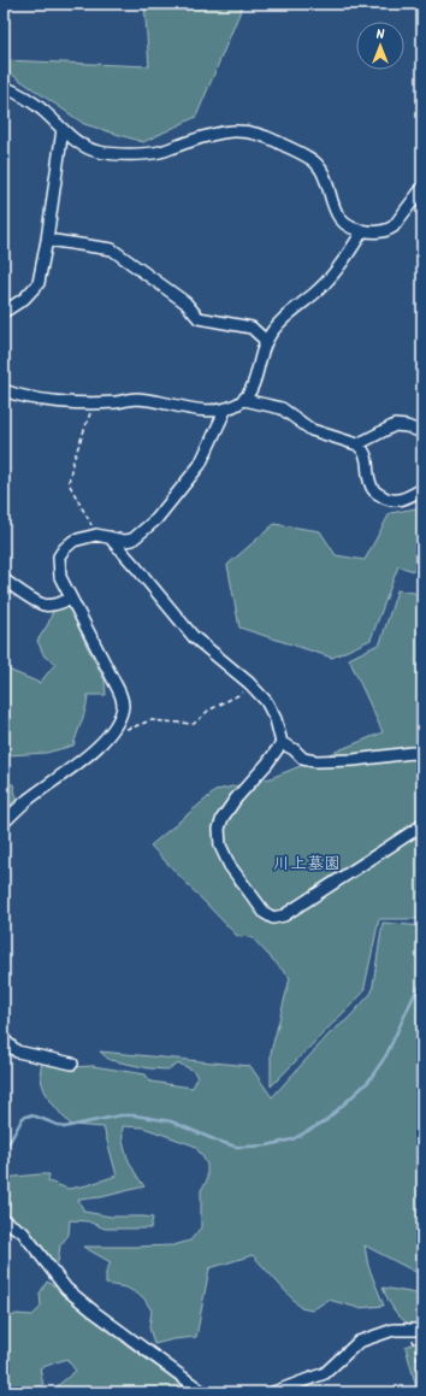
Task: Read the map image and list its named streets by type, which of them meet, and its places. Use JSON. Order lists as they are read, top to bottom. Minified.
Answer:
{"parks":["川上墓園"],"north":"top"}
